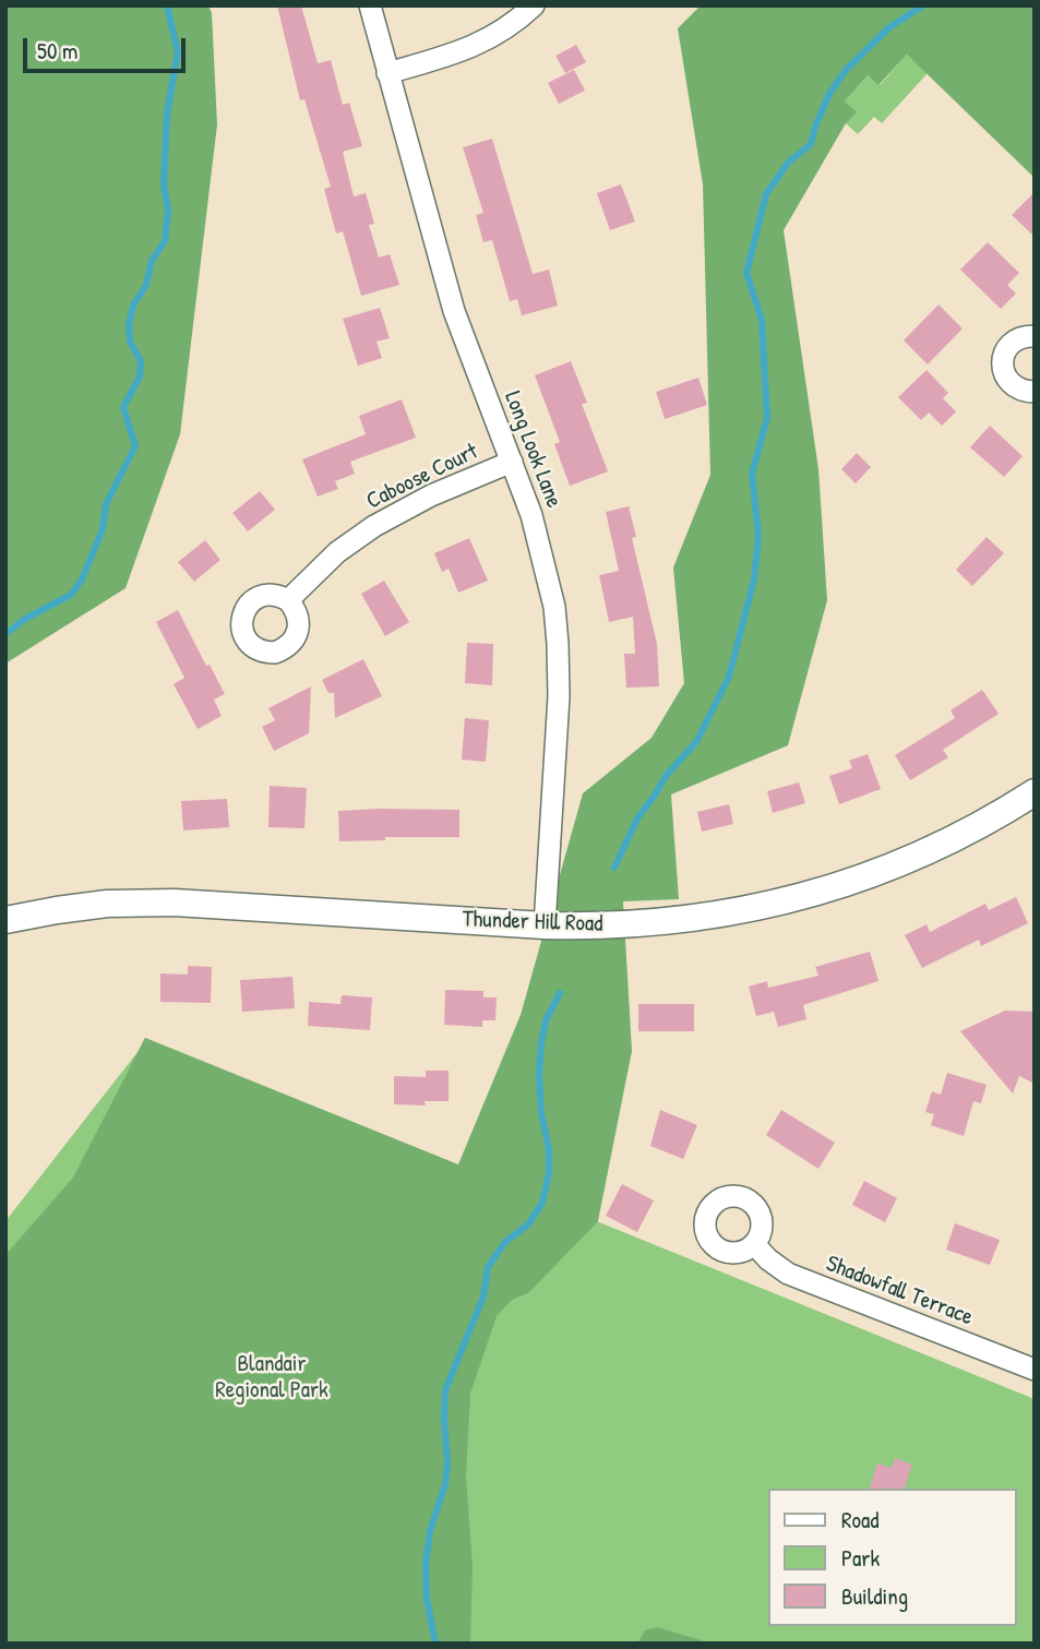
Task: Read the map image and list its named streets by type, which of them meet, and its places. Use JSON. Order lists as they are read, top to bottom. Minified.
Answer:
{"streets":{"street":["Long Look Lane","Caboose Court","Thunder Hill Road","Shadowfall Terrace"]},"crossings":[["Long Look Lane","Caboose Court"],["Long Look Lane","Thunder Hill Road"]],"parks":["Blandair Regional Park"],"legend":["Road","Park","Building"],"scale_bar":"50 m"}
